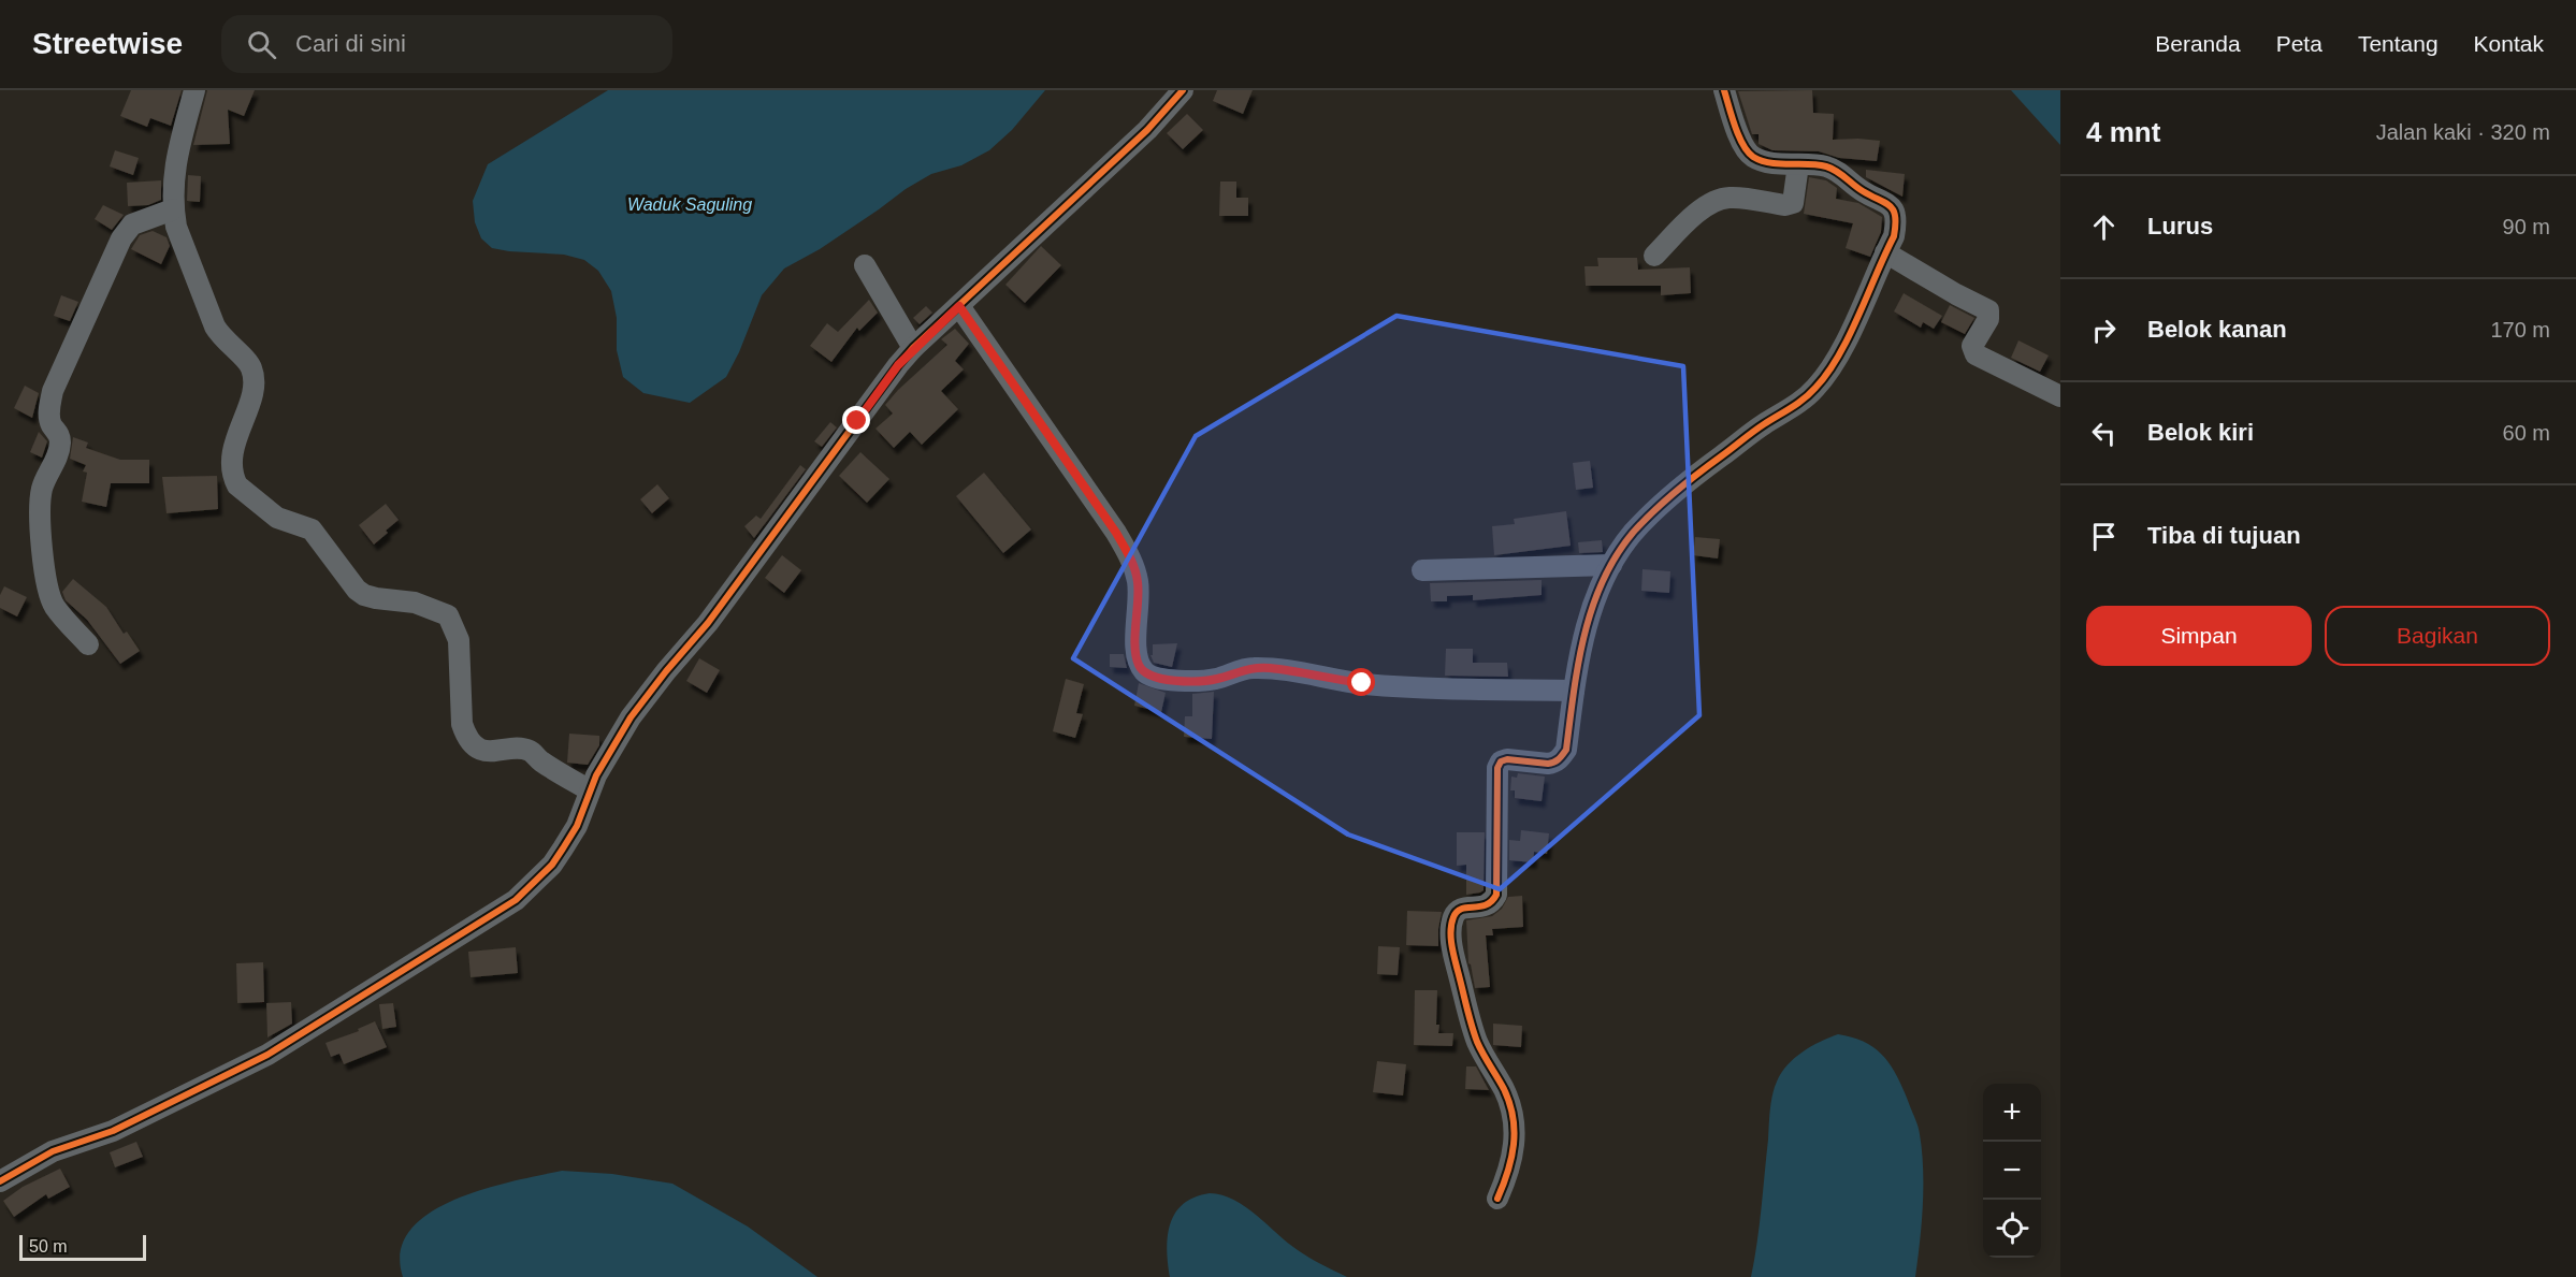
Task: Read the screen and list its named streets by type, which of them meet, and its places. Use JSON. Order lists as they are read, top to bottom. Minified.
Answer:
{"water":["Waduk Saguling"],"scale_bar":"50 m","page":{"header":"Streetwise","search":"Cari di sini","nav":["Beranda","Peta","Tentang","Kontak"],"heading":["4 mnt","Jalan kaki · 320 m"],"list":[["Lurus","90 m"],["Belok kanan","170 m"],["Belok kiri","60 m"],"Tiba di tujuan"],"buttons":["Simpan","Bagikan"],"map_buttons":["+","−"],"scale":"50 m"}}
